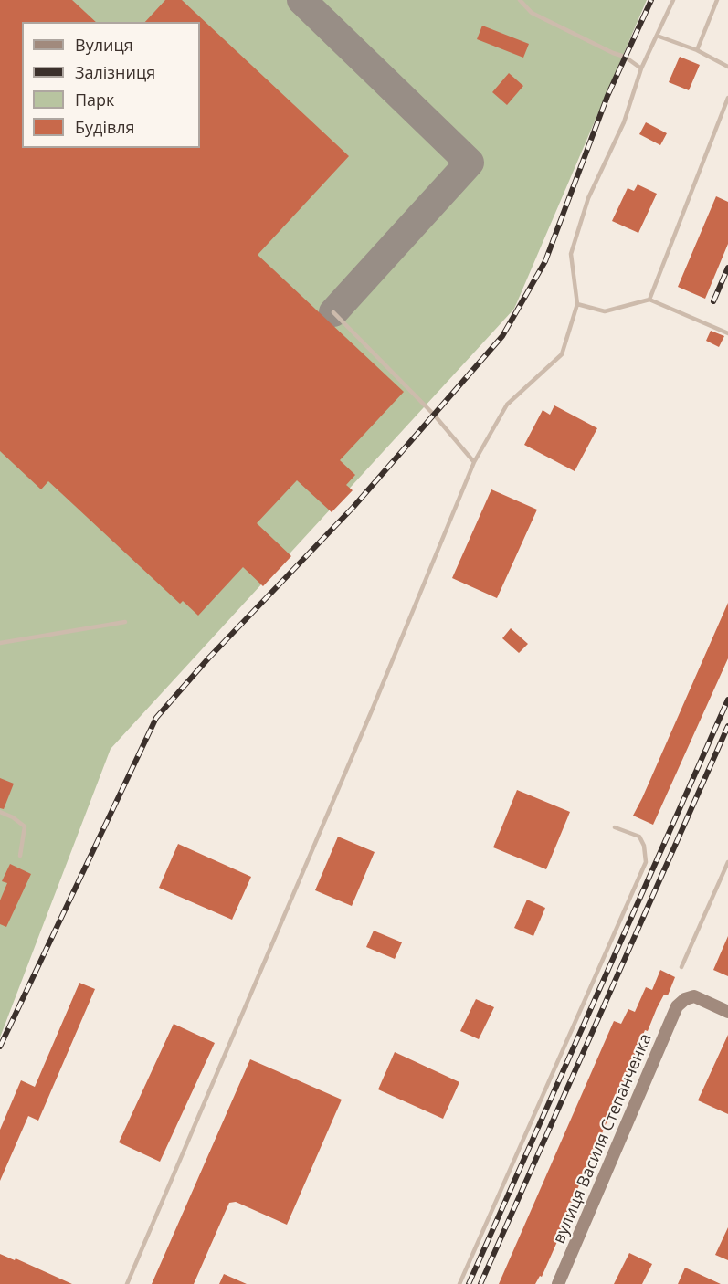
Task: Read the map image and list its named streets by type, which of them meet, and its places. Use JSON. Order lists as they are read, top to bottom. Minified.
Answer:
{"streets":{"street":["вулиця Василя Степанченка"]},"legend":["Вулиця","Залізниця","Парк","Будівля"]}
